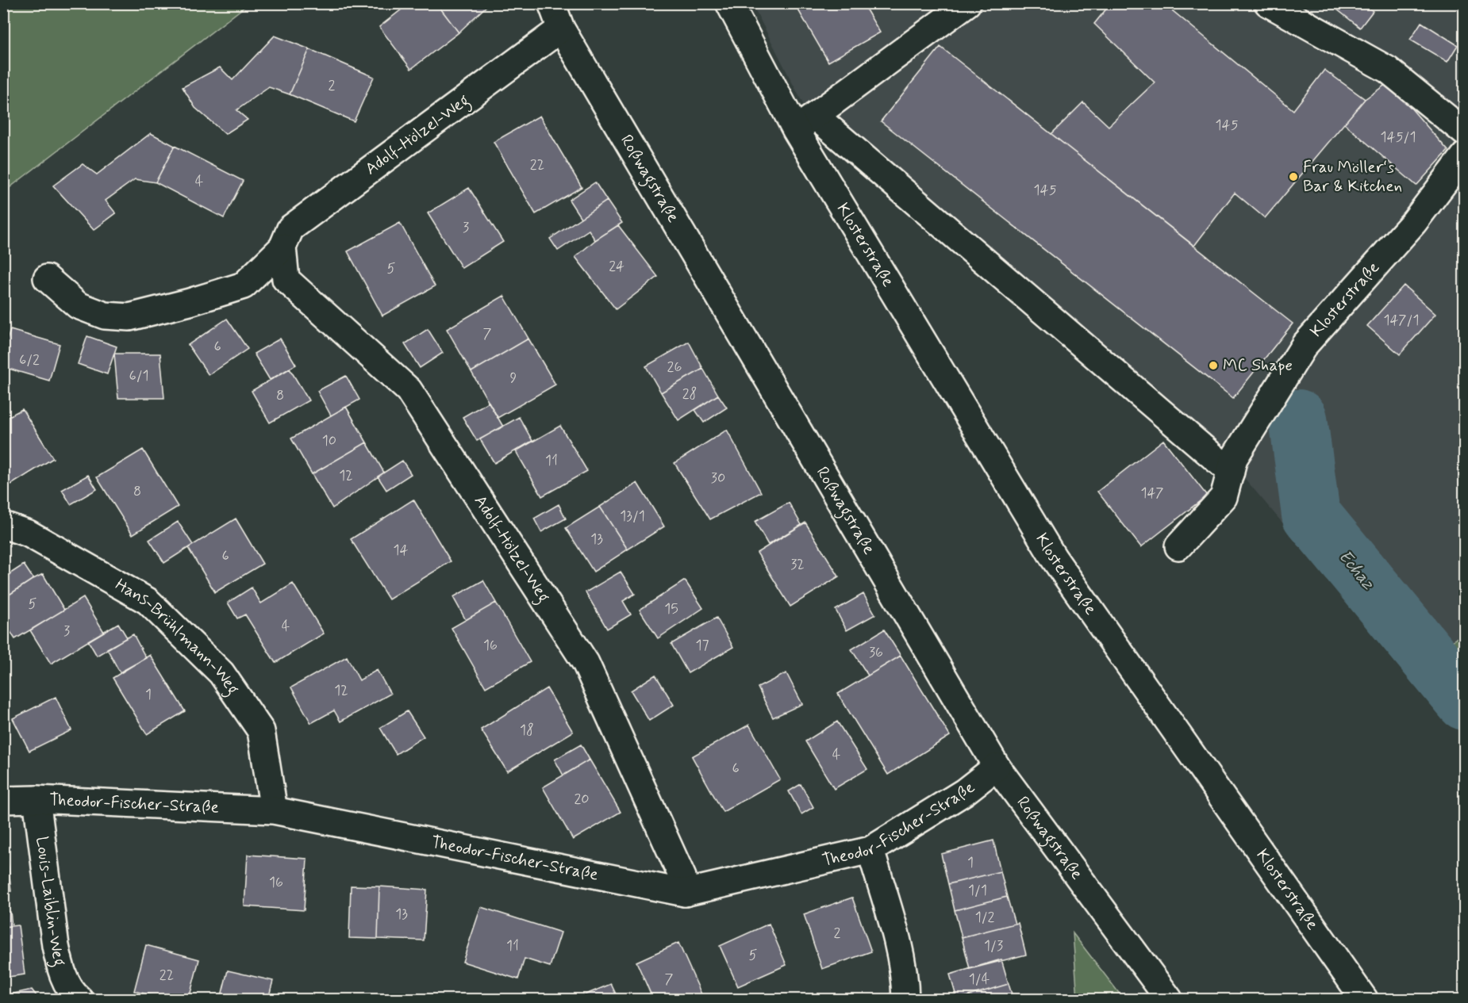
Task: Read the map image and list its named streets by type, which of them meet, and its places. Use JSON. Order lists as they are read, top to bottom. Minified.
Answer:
{"streets":{"street":["Adolf-Hölzel-Weg","Roßwagstraße","Klosterstraße","Hans-Brühlmann-Weg","Theodor-Fischer-Straße","Louis-Laiblin-Weg"]},"crossings":[["Adolf-Hölzel-Weg","Roßwagstraße"],["Adolf-Hölzel-Weg","Theodor-Fischer-Straße"],["Roßwagstraße","Theodor-Fischer-Straße"],["Hans-Brühlmann-Weg","Theodor-Fischer-Straße"],["Theodor-Fischer-Straße","Louis-Laiblin-Weg"]],"water":["Echaz"],"places":["Frau Möller‘s Bar & Kitchen","MC Shape"],"house_numbers":["2","145","145/1","22","4","145","3","24","5","147/1","7","6","6/2","26","6/1","9","28","8","10","11","12","30","8","147","13/1","13","14","6","32","5","15","4","3","16","17","36","12","1","18","4","6","20","1","16","1/1","13","1/2","2","11","1/3","5","22","7","1/4"]}
